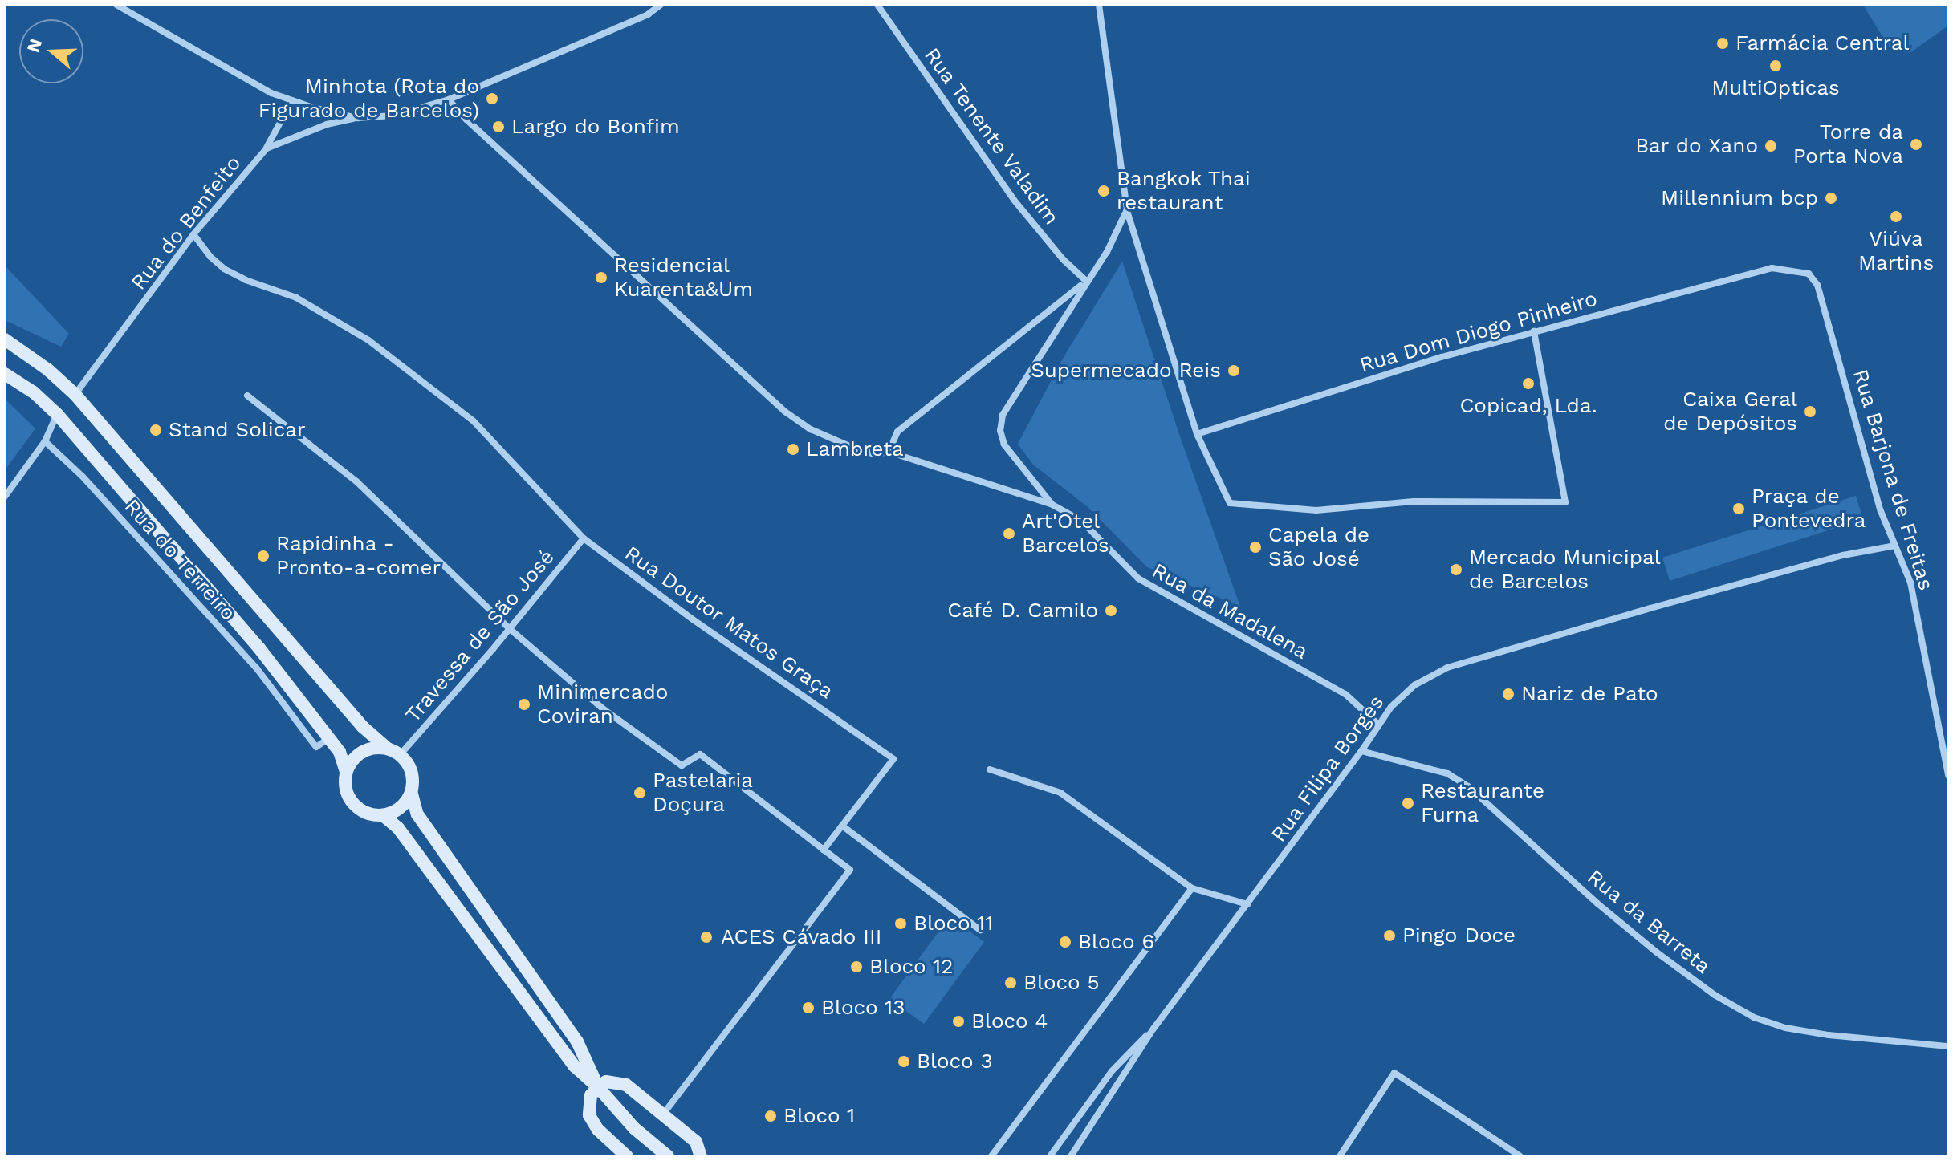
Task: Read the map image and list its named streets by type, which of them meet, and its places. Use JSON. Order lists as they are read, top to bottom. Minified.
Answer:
{"streets":{"street":["Rua Tenente Valadim","Rua do Benfeito","Rua Dom Diogo Pinheiro","Rua Barjona de Freitas","Rua do Terreiro","Rua da Madalena","Rua Doutor Matos Graça","Travessa de São José","Rua Filipa Borges","Rua da Barreta"]},"crossings":[["Rua do Benfeito","Rua Doutor Matos Graça"],["Rua Dom Diogo Pinheiro","Rua Barjona de Freitas"],["Rua Barjona de Freitas","Rua Filipa Borges"],["Rua da Madalena","Rua Filipa Borges"],["Rua Doutor Matos Graça","Travessa de São José"],["Rua Filipa Borges","Rua da Barreta"]],"places":["Farmácia Central","MultiOpticas","Minhota (Rota do Figurado de Barcelos)","Largo do Bonfim","Torre da Porta Nova","Bar do Xano","Bangkok Thai restaurant","Millennium bcp","Viúva Martins","Residencial Kuarenta&Um","Supermecado Reis","Copicad, Lda.","Caixa Geral de Depósitos","Stand Solicar","Lambreta","Praça de Pontevedra","Art'Otel Barcelos","Capela de São José","Rapidinha - Pronto-a-comer","Mercado Municipal de Barcelos","Café D. Camilo","Nariz de Pato","Minimercado Coviran","Pastelaria Doçura","Restaurante Furna","Bloco 11","Pingo Doce","ACES Cávado III","Bloco 6","Bloco 12","Bloco 5","Bloco 13","Bloco 4","Bloco 3","Bloco 1"],"north":"left"}
